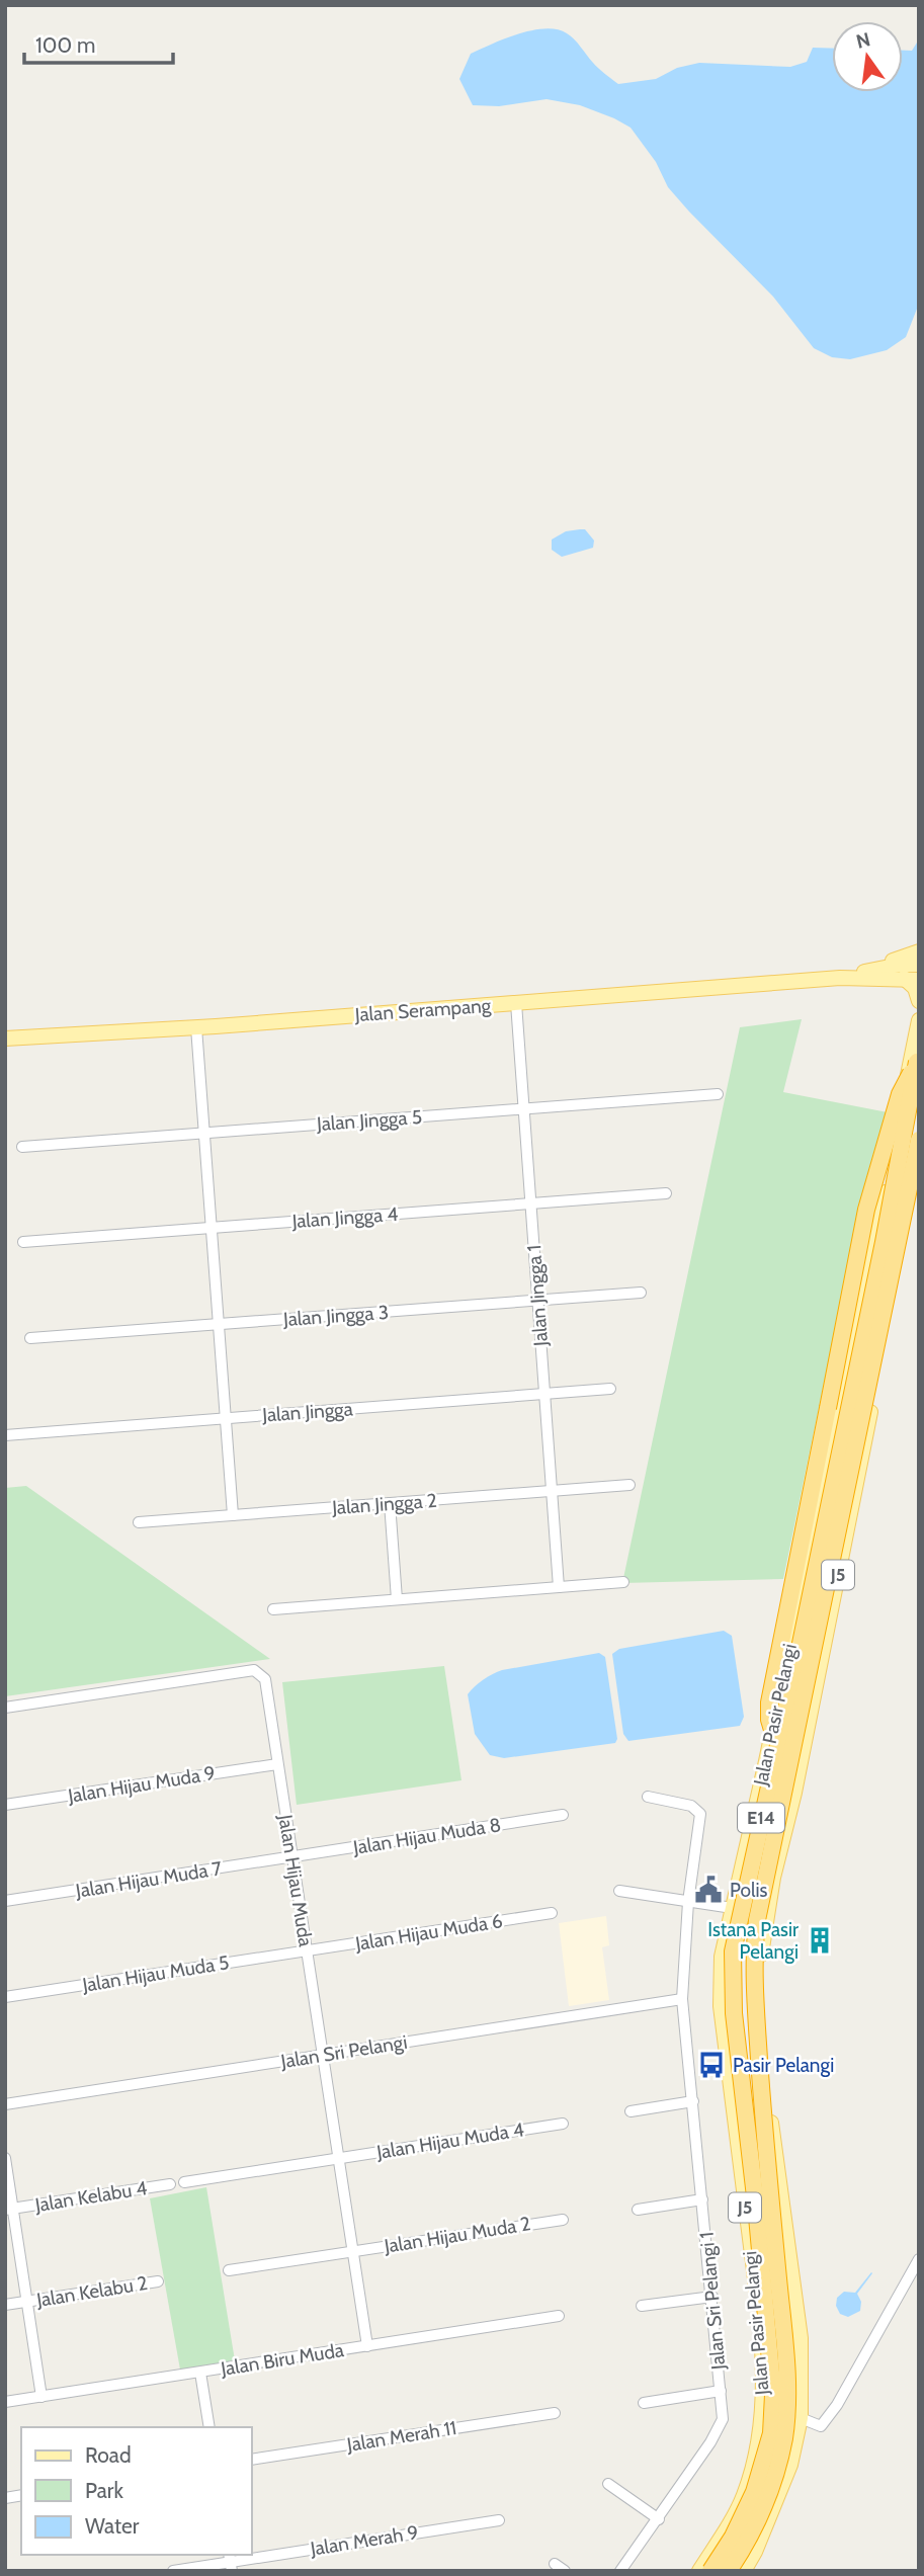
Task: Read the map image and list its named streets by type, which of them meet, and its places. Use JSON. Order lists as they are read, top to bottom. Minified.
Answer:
{"streets":{"highway":["E14"],"main road":["Jalan Serampang","J5","Jalan Pasir Pelangi"],"street":["Jalan Jingga 5","Jalan Jingga 4","Jalan Jingga 1","Jalan Jingga 3","Jalan Jingga","Jalan Jingga 2","Jalan Hijau Muda 9","Jalan Hijau Muda 8","Jalan Hijau Muda 7","Jalan Hijau Muda","Jalan Hijau Muda 6","Jalan Hijau Muda 5","Jalan Sri Pelangi","Jalan Hijau Muda 4","Jalan Kelabu 4","Jalan Hijau Muda 2","Jalan Kelabu 2","Jalan Sri Pelangi 1","Jalan Biru Muda","Jalan Merah 11","Jalan Merah 9"]},"crossings":[["Jalan Serampang","Jalan Jingga 1"],["Jalan Jingga 5","Jalan Jingga 1"],["Jalan Jingga 4","Jalan Jingga 1"],["Jalan Jingga 1","Jalan Jingga 3"],["Jalan Jingga 1","Jalan Jingga"],["Jalan Jingga 1","Jalan Jingga 2"],["Jalan Hijau Muda 9","Jalan Hijau Muda"],["Jalan Hijau Muda 8","Jalan Hijau Muda 7"],["Jalan Hijau Muda 8","Jalan Hijau Muda"],["Jalan Hijau Muda 7","Jalan Hijau Muda"],["Jalan Hijau Muda","Jalan Hijau Muda 6"],["Jalan Hijau Muda","Jalan Hijau Muda 5"],["Jalan Hijau Muda","Jalan Sri Pelangi"],["Jalan Hijau Muda","Jalan Hijau Muda 4"],["Jalan Hijau Muda","Jalan Hijau Muda 2"],["Jalan Hijau Muda","Jalan Biru Muda"],["Jalan Hijau Muda 6","Jalan Hijau Muda 5"],["Jalan Sri Pelangi","Jalan Sri Pelangi 1"]],"places":{"public building":["Polis"],"building":["Istana Pasir Pelangi"],"bus stop":["Pasir Pelangi"]},"legend":["Road","Park","Water"],"scale_bar":"100 m","north":"top"}
